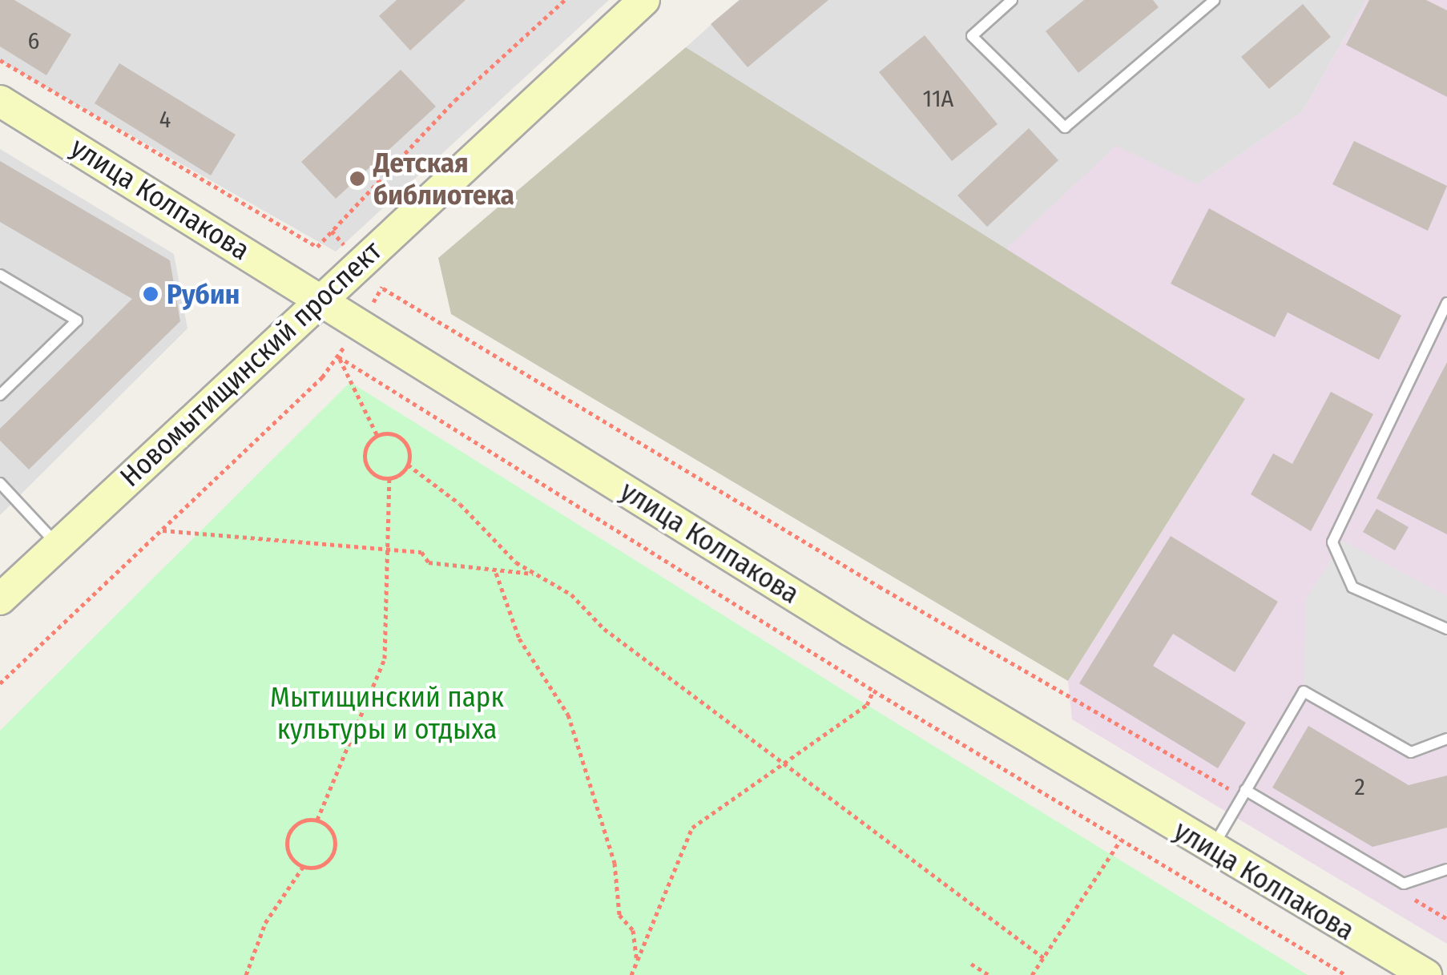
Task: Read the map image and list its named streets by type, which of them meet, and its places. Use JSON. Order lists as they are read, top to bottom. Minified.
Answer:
{"streets":{"street":["улица Колпакова","Новомытищинский проспект"]},"crossings":[["улица Колпакова","Новомытищинский проспект"]],"parks":["Мытищинский парк культуры и отдыха"],"places":["Детская библиотека","Рубин"],"house_numbers":["6","11А","4","2"]}
